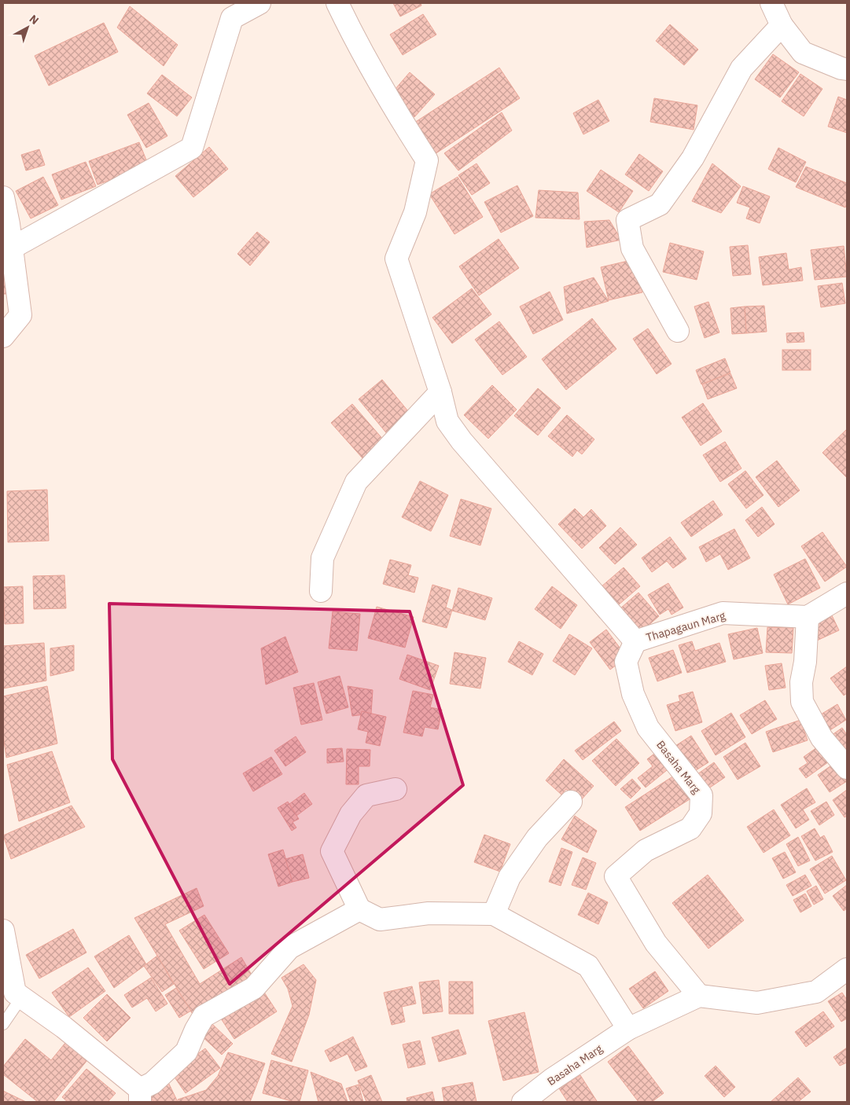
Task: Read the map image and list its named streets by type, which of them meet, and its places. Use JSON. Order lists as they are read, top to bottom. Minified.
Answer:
{"streets":{"street":["Thapagaun Marg","Basaha Marg"]},"crossings":[["Thapagaun Marg","Basaha Marg"]],"north":"top right"}
